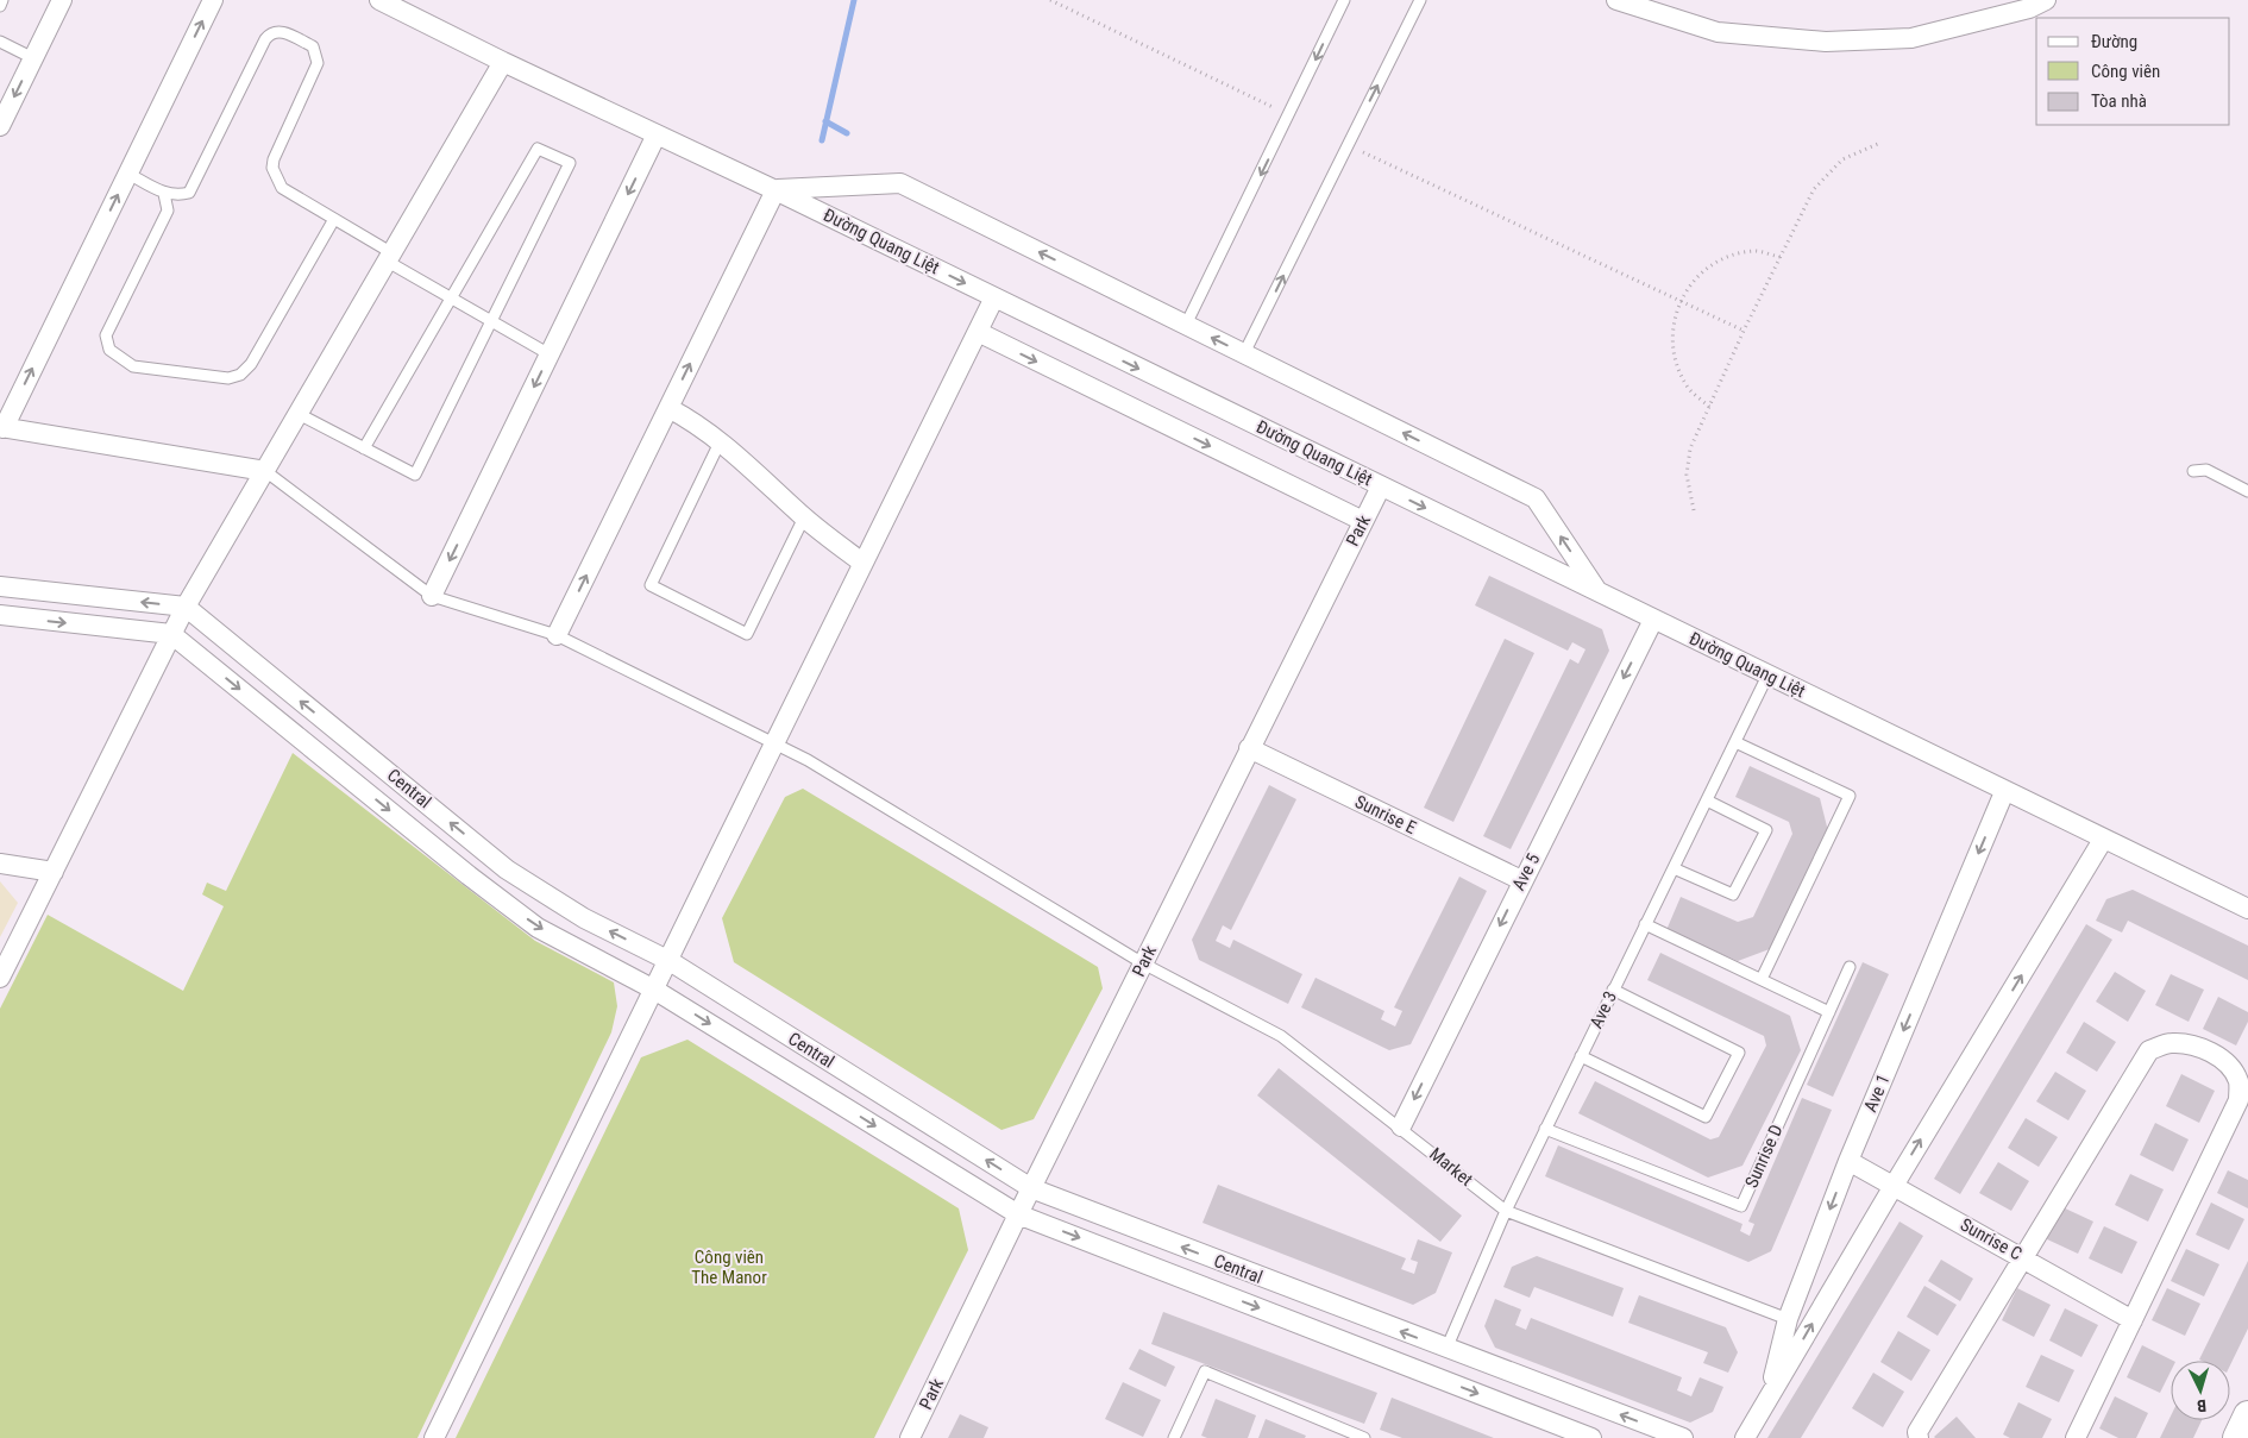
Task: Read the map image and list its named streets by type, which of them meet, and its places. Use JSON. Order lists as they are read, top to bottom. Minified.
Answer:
{"streets":{"street":["Đường Quang Liệt","Park","Central","Sunrise E","Ave 5","Ave 1","Sunrise C"],"lane":["Ave 3","Sunrise D","Market"]},"crossings":[["Đường Quang Liệt","Park"],["Đường Quang Liệt","Ave 5"],["Đường Quang Liệt","Ave 3"],["Đường Quang Liệt","Ave 1"],["Park","Central"],["Park","Sunrise E"],["Park","Market"],["Central","Ave 3"],["Sunrise E","Ave 5"],["Ave 5","Market"],["Ave 3","Sunrise D"],["Ave 3","Market"],["Ave 1","Market"],["Ave 1","Sunrise C"]],"one_way":["Ave 5"],"parks":["Công viên The Manor"],"legend":["Đường","Công viên","Tòa nhà"],"north":"bottom"}
